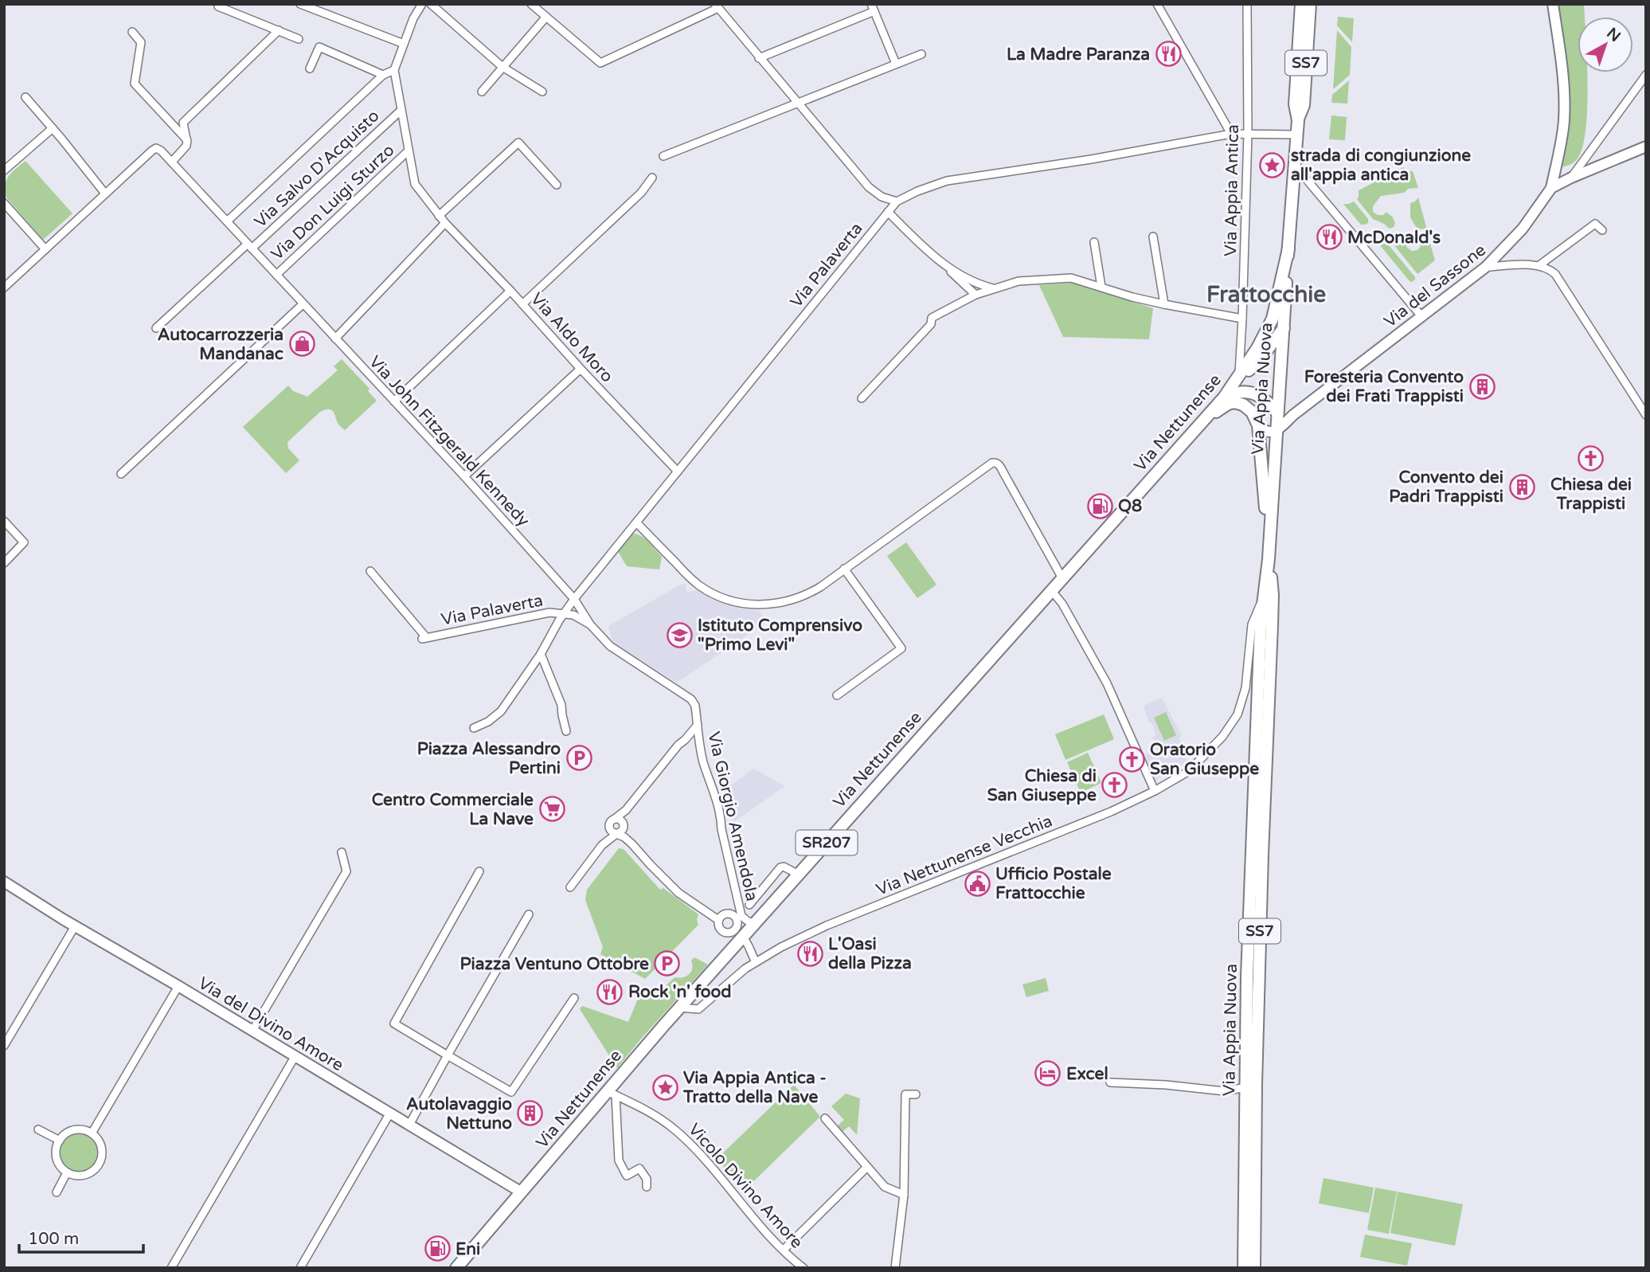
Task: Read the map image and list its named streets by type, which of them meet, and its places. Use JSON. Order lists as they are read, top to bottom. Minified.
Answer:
{"streets":{"main road":["SS7","Via del Sassone","Via Appia Nuova","Via Nettunense","SR207","Via del Divino Amore"],"street":["Via Salvo D'Acquisto","Via Appia Antica","Via Don Luigi Sturzo","Via Palaverta","Via Aldo Moro","Via John Fitzgerald Kennedy","Via Giorgio Amendola","Via Nettunense Vecchia","Vicolo Divino Amore"]},"crossings":[["Via Salvo D'Acquisto","Via Aldo Moro"],["Via Salvo D'Acquisto","Via John Fitzgerald Kennedy"],["Via Appia Antica","Via Palaverta"],["Via Appia Antica","Via Nettunense"],["Via Don Luigi Sturzo","Via Aldo Moro"],["Via Don Luigi Sturzo","Via John Fitzgerald Kennedy"],["Via Palaverta","Via Aldo Moro"],["Via Palaverta","Via Appia Nuova"],["Via Palaverta","Via John Fitzgerald Kennedy"],["Via Palaverta","Via Giorgio Amendola"],["Via del Sassone","Via Appia Nuova"],["Via Appia Nuova","Via Nettunense Vecchia"],["Via Nettunense","Via Giorgio Amendola"],["Via Nettunense","Via Nettunense Vecchia"],["Via Nettunense","Via del Divino Amore"],["Via Nettunense","Vicolo Divino Amore"],["Via John Fitzgerald Kennedy","Via Giorgio Amendola"]],"districts":["Frattocchie"],"places":{"restaurant":["La Madre Paranza","McDonald's","L'Oasi della Pizza","Rock 'n' food"],"place":["strada di congiunzione all'appia antica","Via Appia Antica - Tratto della Nave"],"shop":["Autocarrozzeria Mandanac"],"building":["Foresteria Convento dei Frati Trappisti","Convento dei Padri Trappisti","Autolavaggio Nettuno"],"church":["Chiesa dei Trappisti","Oratorio San Giuseppe","Chiesa di San Giuseppe"],"fuel station":["Q8","Eni"],"school or university":["Istituto Comprensivo \"Primo Levi\""],"parking":["Piazza Alessandro Pertini","Piazza Ventuno Ottobre"],"supermarket":["Centro Commerciale La Nave"],"public building":["Ufficio Postale Frattocchie"],"hotel":["Excel"]},"scale_bar":"100 m","north":"top right"}
